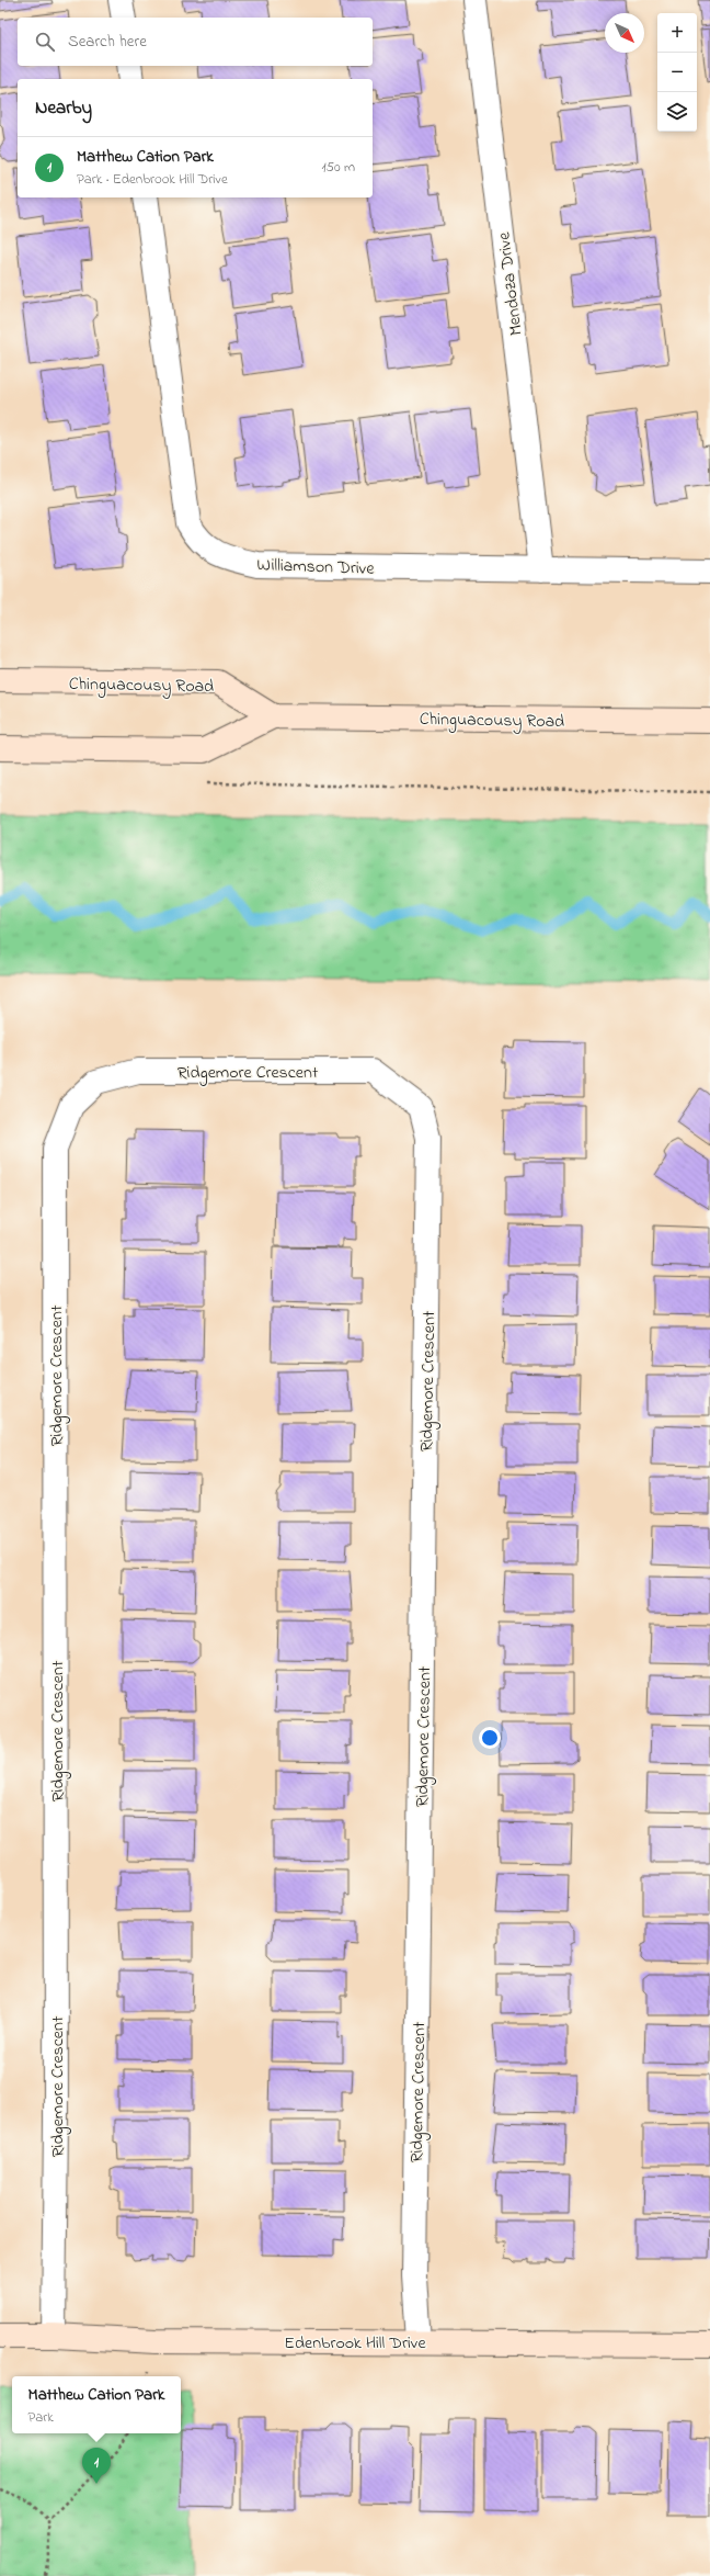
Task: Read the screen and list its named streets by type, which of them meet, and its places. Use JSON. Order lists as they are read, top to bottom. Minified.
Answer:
{"streets":{"main road":["Chinguacousy Road","Edenbrook Hill Drive"],"street":["Mendoza Drive","Williamson Drive","Ridgemore Crescent"]},"crossings":[["Mendoza Drive","Williamson Drive"],["Ridgemore Crescent","Edenbrook Hill Drive"]],"north":"bottom right","page":{"map_buttons":["+","−"],"search":"Search here","heading":"Nearby","list":[{"mark":"1","name":"Matthew Cation Park","note":"Park · Edenbrook Hill Drive","value":"150 m"}],"popup":["Matthew Cation Park","Park"],"pins":"1"}}
